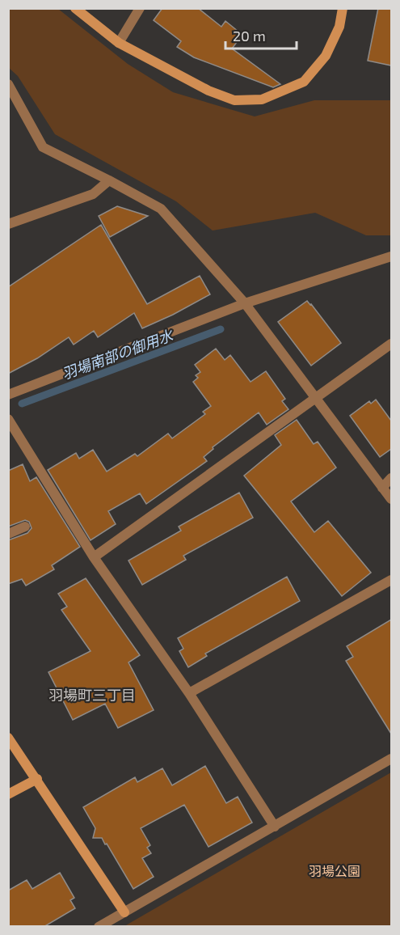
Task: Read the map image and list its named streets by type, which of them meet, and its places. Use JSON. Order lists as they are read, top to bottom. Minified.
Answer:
{"districts":["羽場町三丁目"],"water":["羽場南部の御用水"],"parks":["羽場公園"],"scale_bar":"20 m"}
